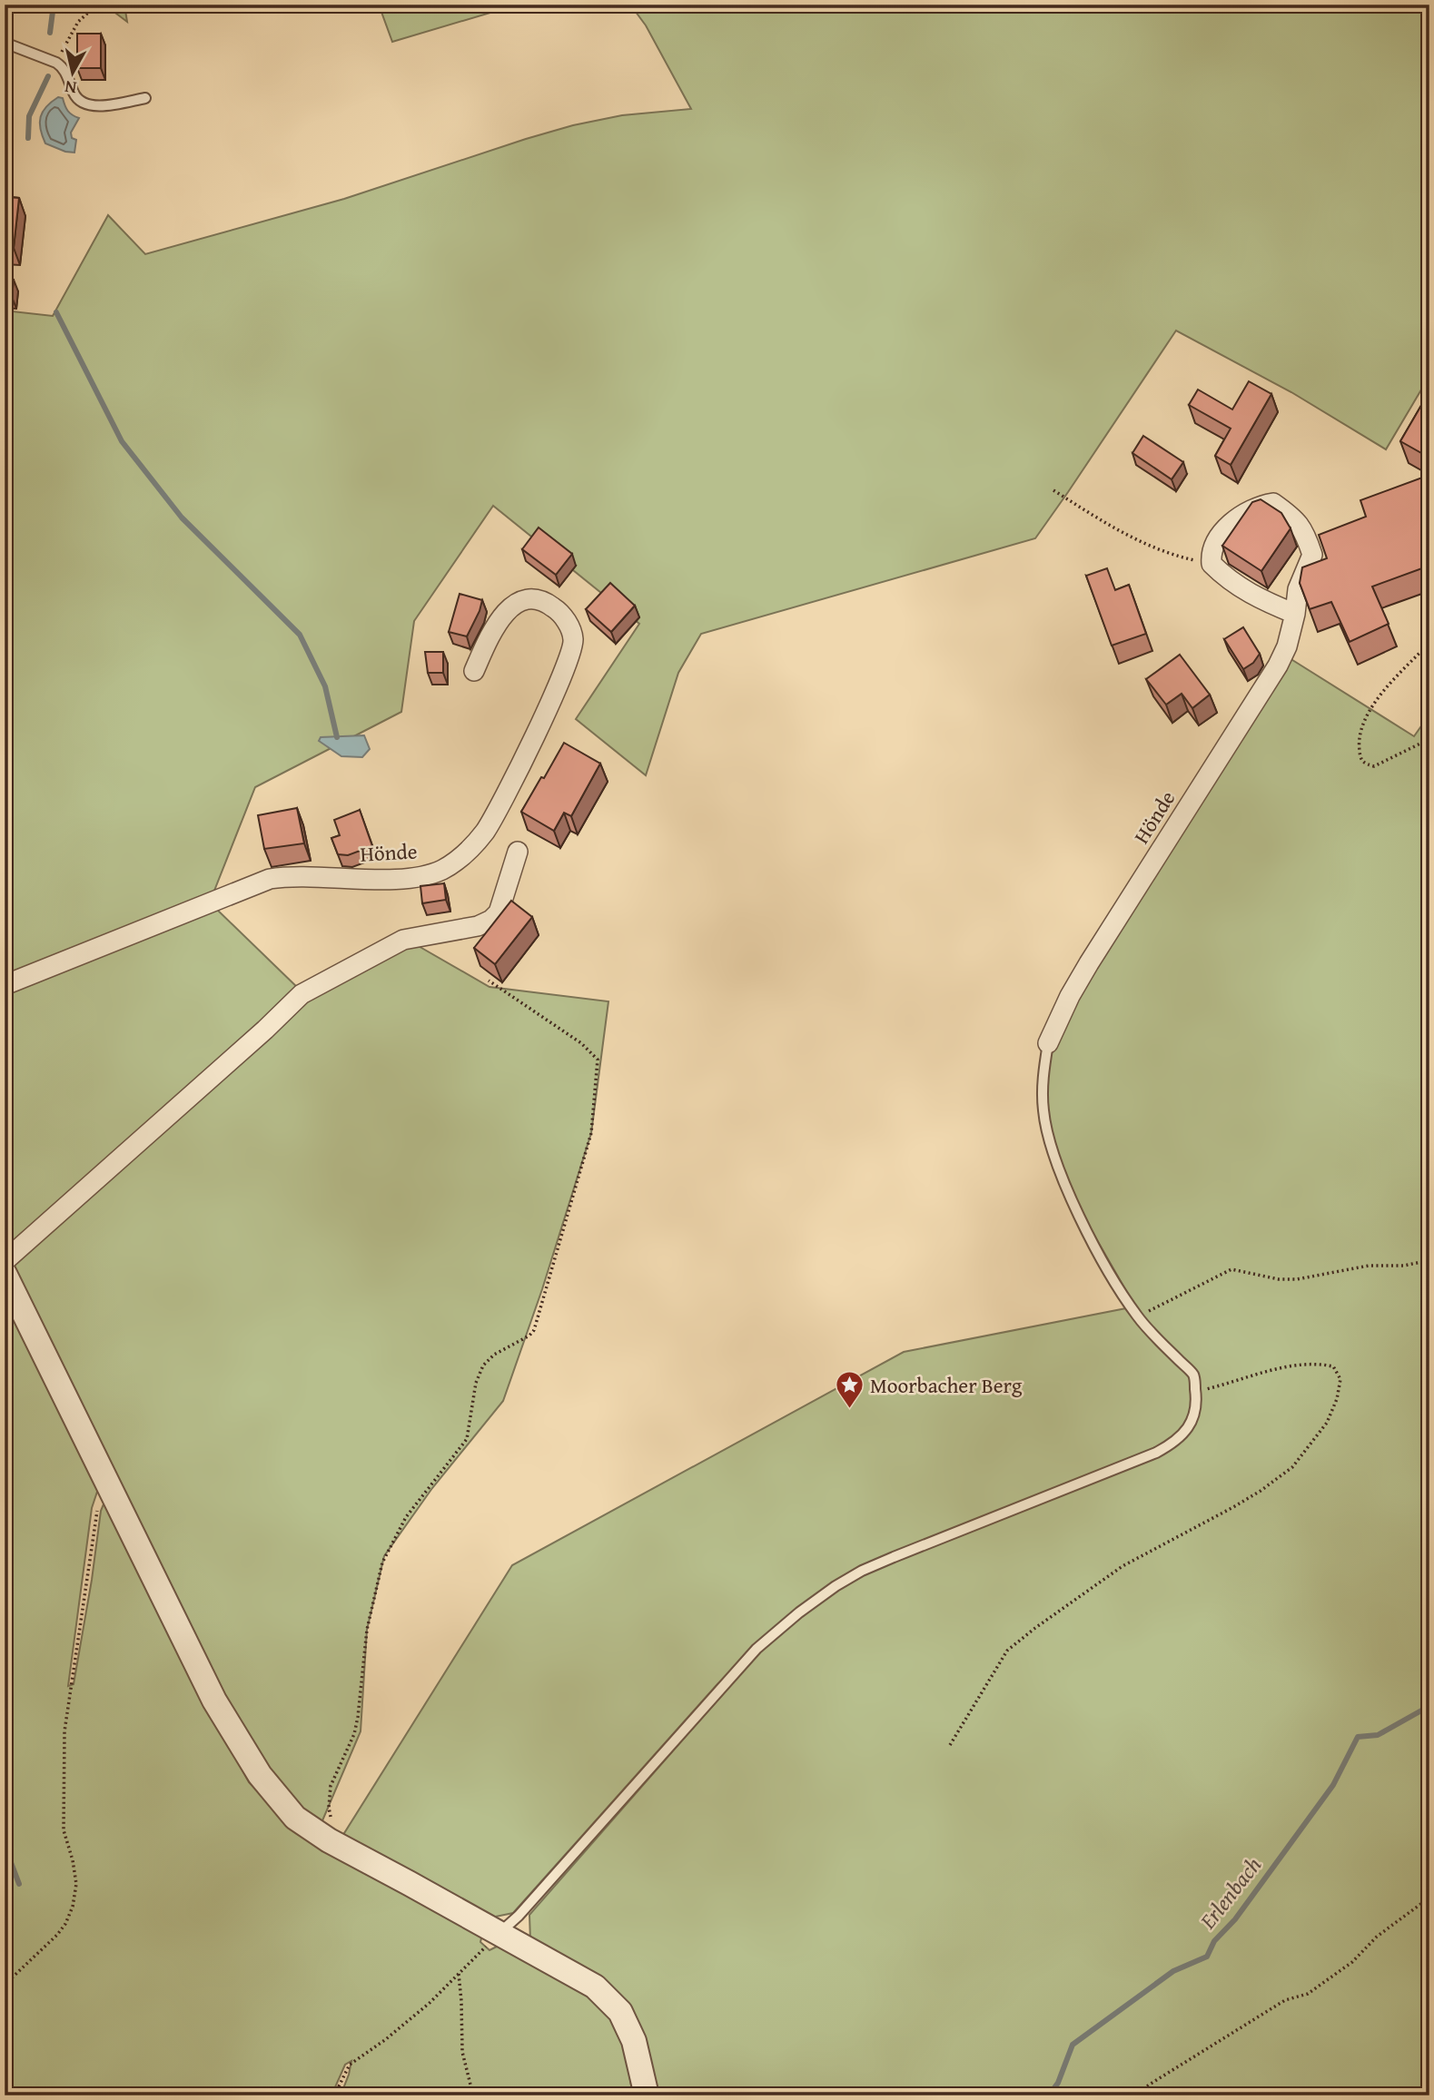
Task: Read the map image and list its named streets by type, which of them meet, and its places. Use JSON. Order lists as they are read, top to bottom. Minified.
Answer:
{"streets":{"street":["Hönde"]},"water":["Erlenbach"],"places":{"place":["Moorbacher Berg"]},"north":"bottom"}
